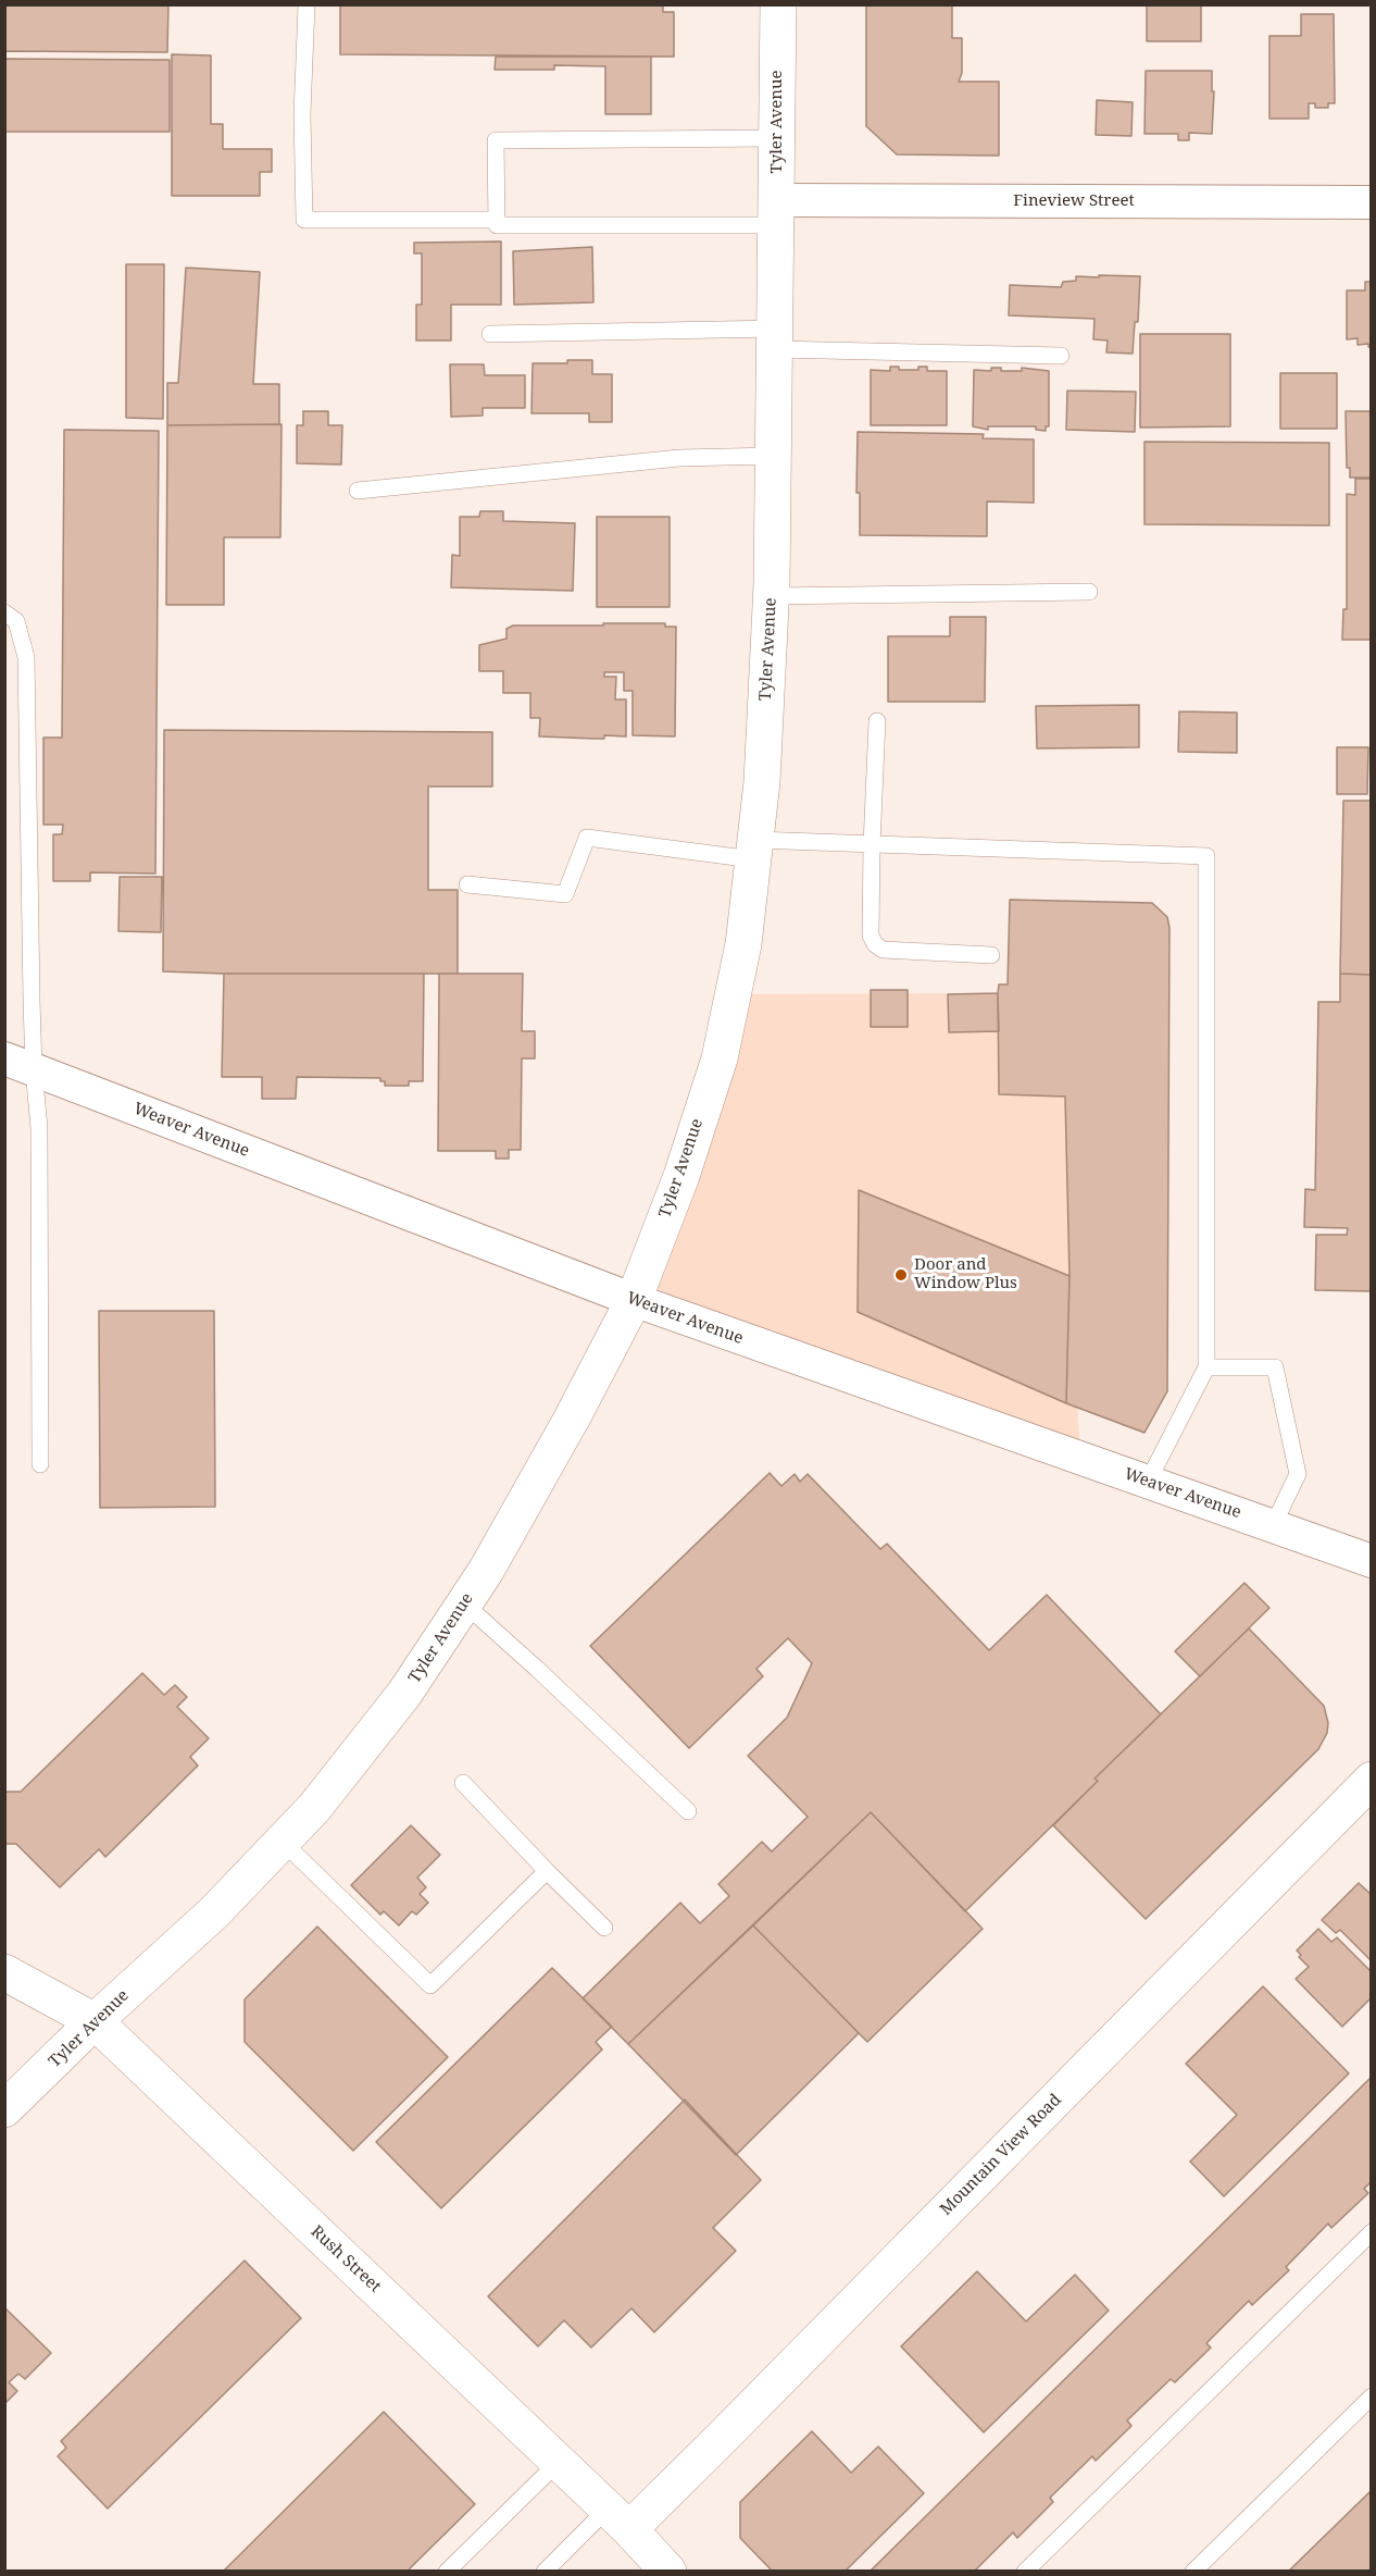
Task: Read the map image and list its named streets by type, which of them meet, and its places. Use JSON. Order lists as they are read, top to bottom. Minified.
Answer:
{"streets":{"main road":["Tyler Avenue","Mountain View Road","Rush Street"],"street":["Fineview Street","Weaver Avenue"]},"crossings":[["Tyler Avenue","Fineview Street"],["Tyler Avenue","Weaver Avenue"],["Tyler Avenue","Rush Street"],["Mountain View Road","Rush Street"]],"places":["Door and Window Plus"]}
